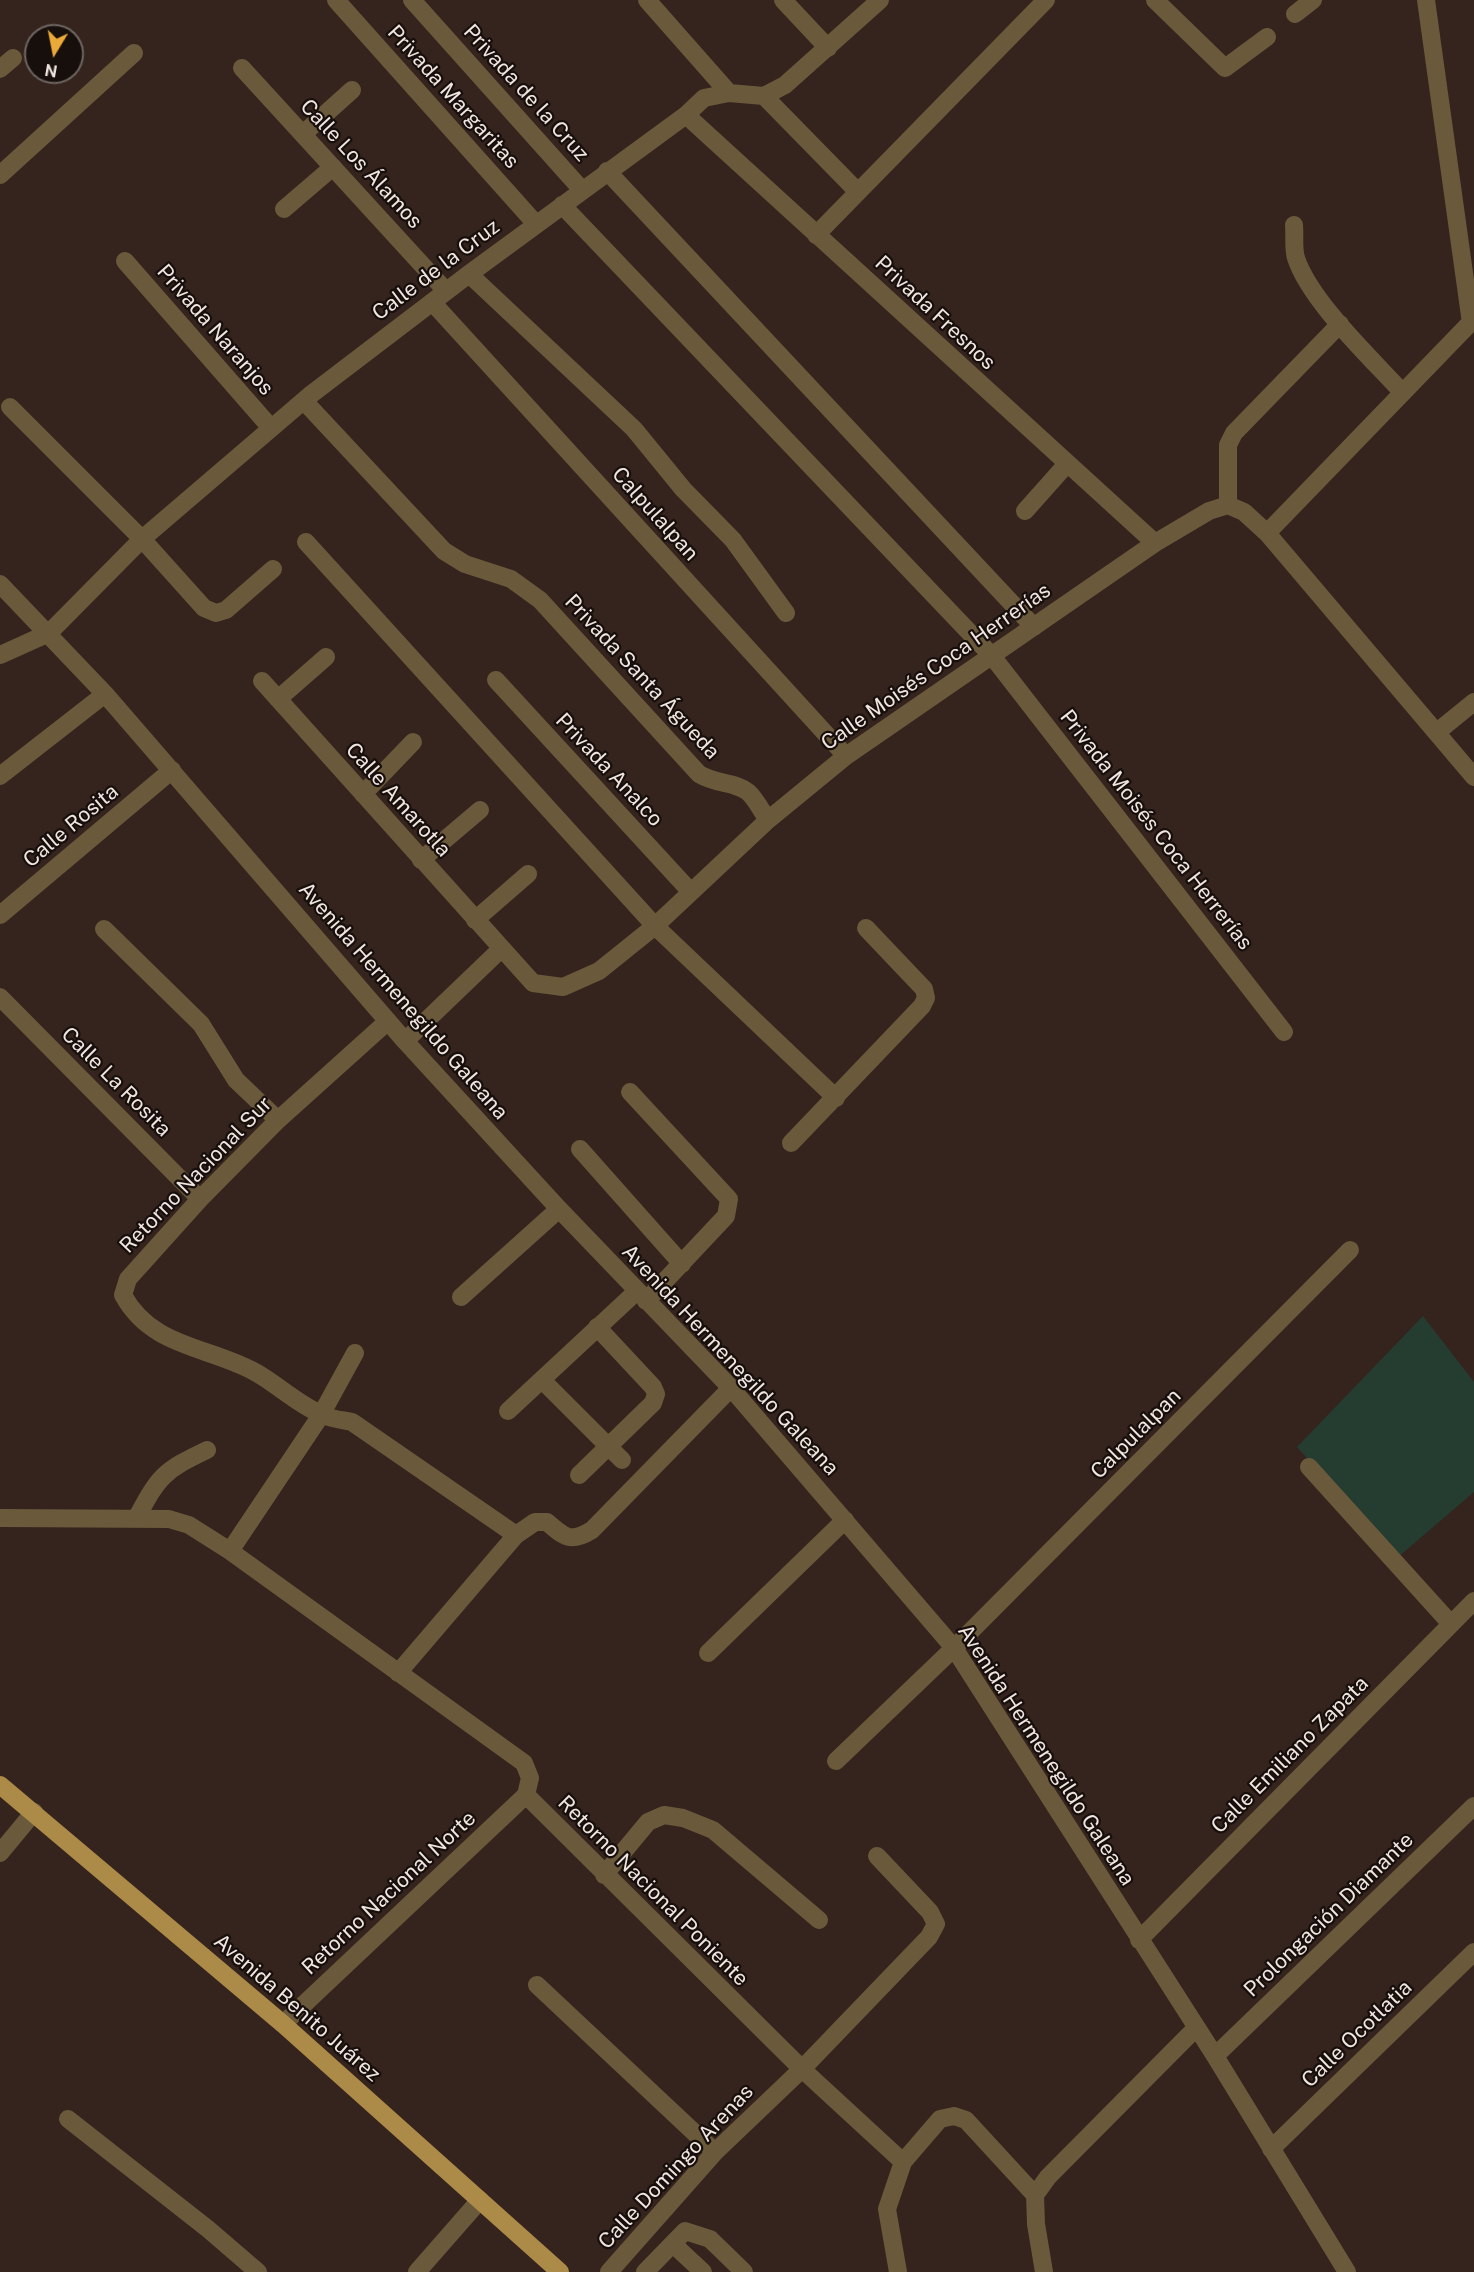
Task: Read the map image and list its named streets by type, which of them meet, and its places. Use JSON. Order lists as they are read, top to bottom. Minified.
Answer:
{"streets":{"main road":["Avenida Benito Juárez"],"street":["Privada de la Cruz","Privada Margaritas","Calle Los Álamos","Calle de la Cruz","Privada Fresnos","Privada Naranjos","Calpulalpan","Calle Moisés Coca Herrerías","Privada Santa Águeda","Privada Analco","Calle Amarotla","Calle Rosita","Privada Moisés Coca Herrerías","Avenida Hermenegildo Galeana","Calle La Rosita","Retorno Nacional Sur","Calle Emiliano Zapata","Retorno Nacional Poniente","Retorno Nacional Norte","Prolongación Diamante","Calle Ocotlatia","Calle Domingo Arenas"]},"crossings":[["Privada de la Cruz","Calle de la Cruz"],["Privada Margaritas","Calle de la Cruz"],["Calle Los Álamos","Calle de la Cruz"],["Calle Los Álamos","Calpulalpan"],["Calle de la Cruz","Privada Fresnos"],["Calle de la Cruz","Privada Naranjos"],["Calle de la Cruz","Calpulalpan"],["Calle de la Cruz","Privada Santa Águeda"],["Calle de la Cruz","Privada Moisés Coca Herrerías"],["Calle de la Cruz","Avenida Hermenegildo Galeana"],["Privada Fresnos","Calle Moisés Coca Herrerías"],["Calpulalpan","Calle Moisés Coca Herrerías"],["Calpulalpan","Avenida Hermenegildo Galeana"],["Calle Moisés Coca Herrerías","Privada Santa Águeda"],["Calle Moisés Coca Herrerías","Privada Analco"],["Calle Moisés Coca Herrerías","Calle Amarotla"],["Calle Moisés Coca Herrerías","Privada Moisés Coca Herrerías"],["Calle Rosita","Avenida Hermenegildo Galeana"],["Avenida Hermenegildo Galeana","Retorno Nacional Sur"],["Avenida Hermenegildo Galeana","Calle Emiliano Zapata"],["Avenida Hermenegildo Galeana","Prolongación Diamante"],["Avenida Hermenegildo Galeana","Calle Ocotlatia"],["Calle La Rosita","Retorno Nacional Sur"],["Retorno Nacional Poniente","Retorno Nacional Norte"],["Retorno Nacional Poniente","Calle Domingo Arenas"],["Retorno Nacional Norte","Avenida Benito Juárez"]],"north":"bottom"}
